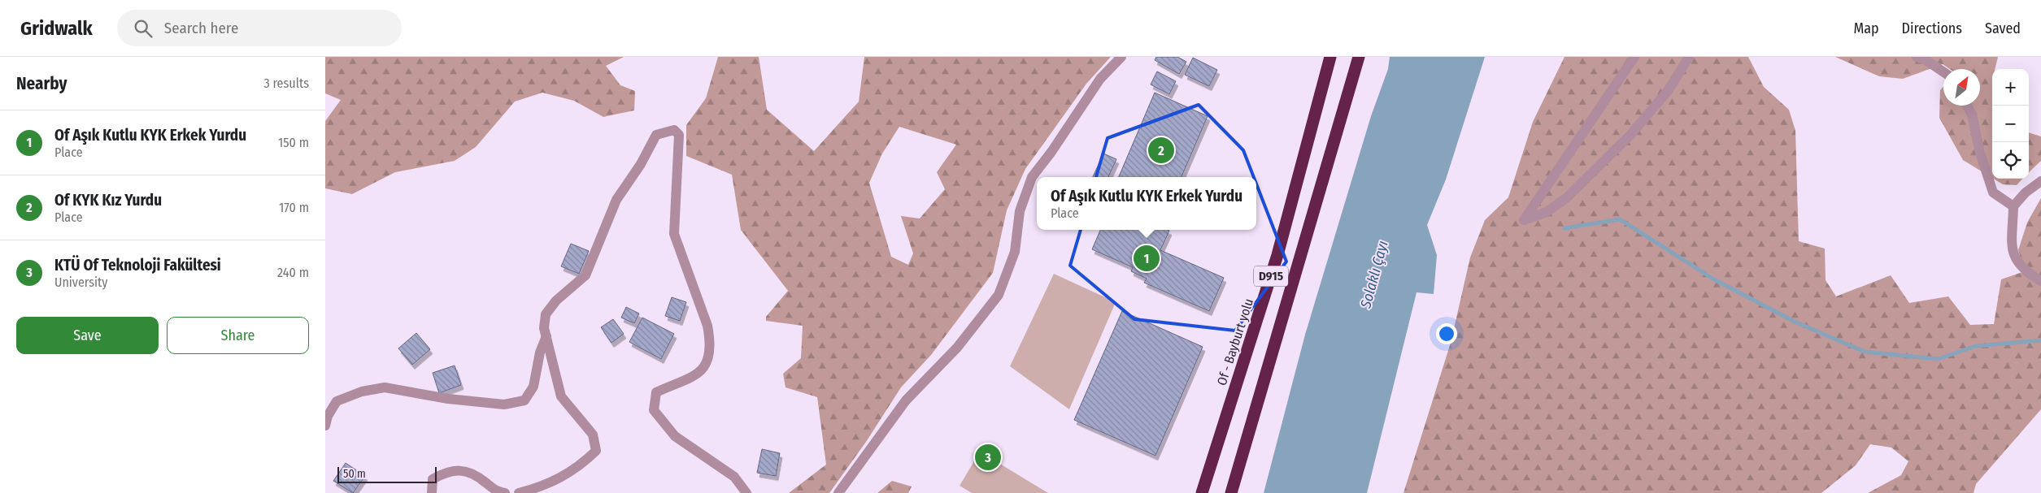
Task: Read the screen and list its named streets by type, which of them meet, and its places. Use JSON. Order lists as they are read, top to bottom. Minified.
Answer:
{"streets":{"highway":["D915","Of - Bayburt yolu"]},"water":["Solaklı Çayı"],"scale_bar":"50 m","north":"top right","page":{"header":"Gridwalk","search":"Search here","nav":["Map","Directions","Saved"],"heading":["Nearby","3 results"],"map_buttons":["+","−"],"list":[{"mark":"1","name":"Of Aşık Kutlu KYK Erkek Yurdu","note":"Place","value":"150 m"},{"mark":"2","name":"Of KYK Kız Yurdu","note":"Place","value":"170 m"},{"mark":"3","name":"KTÜ Of Teknoloji Fakültesi","note":"University","value":"240 m"}],"pins":["2","1","3"],"popup":["Of Aşık Kutlu KYK Erkek Yurdu","Place"],"buttons":["Save","Share"],"scale":"50 m"}}
